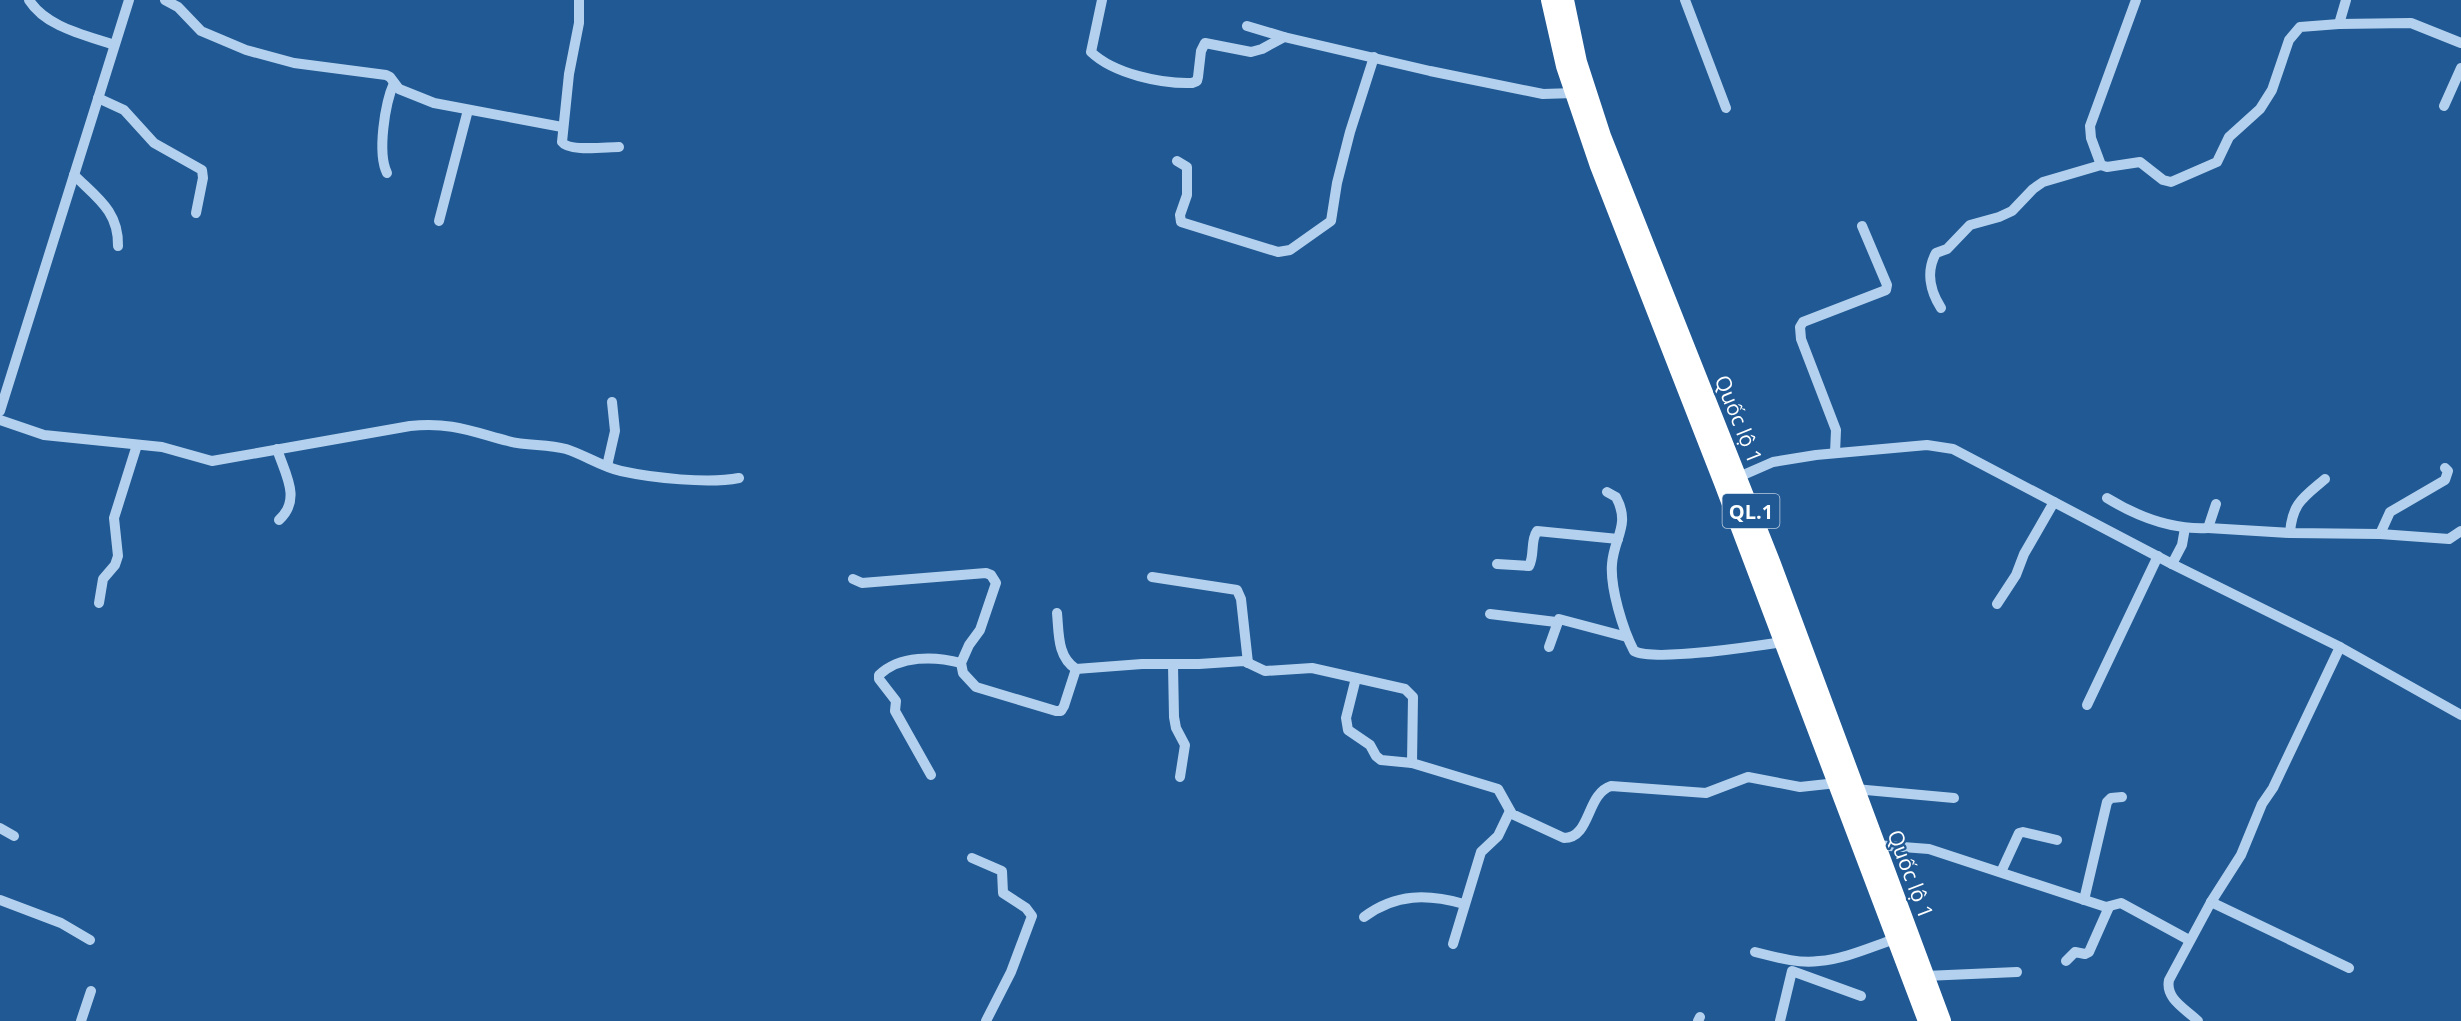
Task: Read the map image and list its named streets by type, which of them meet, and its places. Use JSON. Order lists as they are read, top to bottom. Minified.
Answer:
{"streets":{"highway":["Quốc lộ 1","QL.1"]}}
